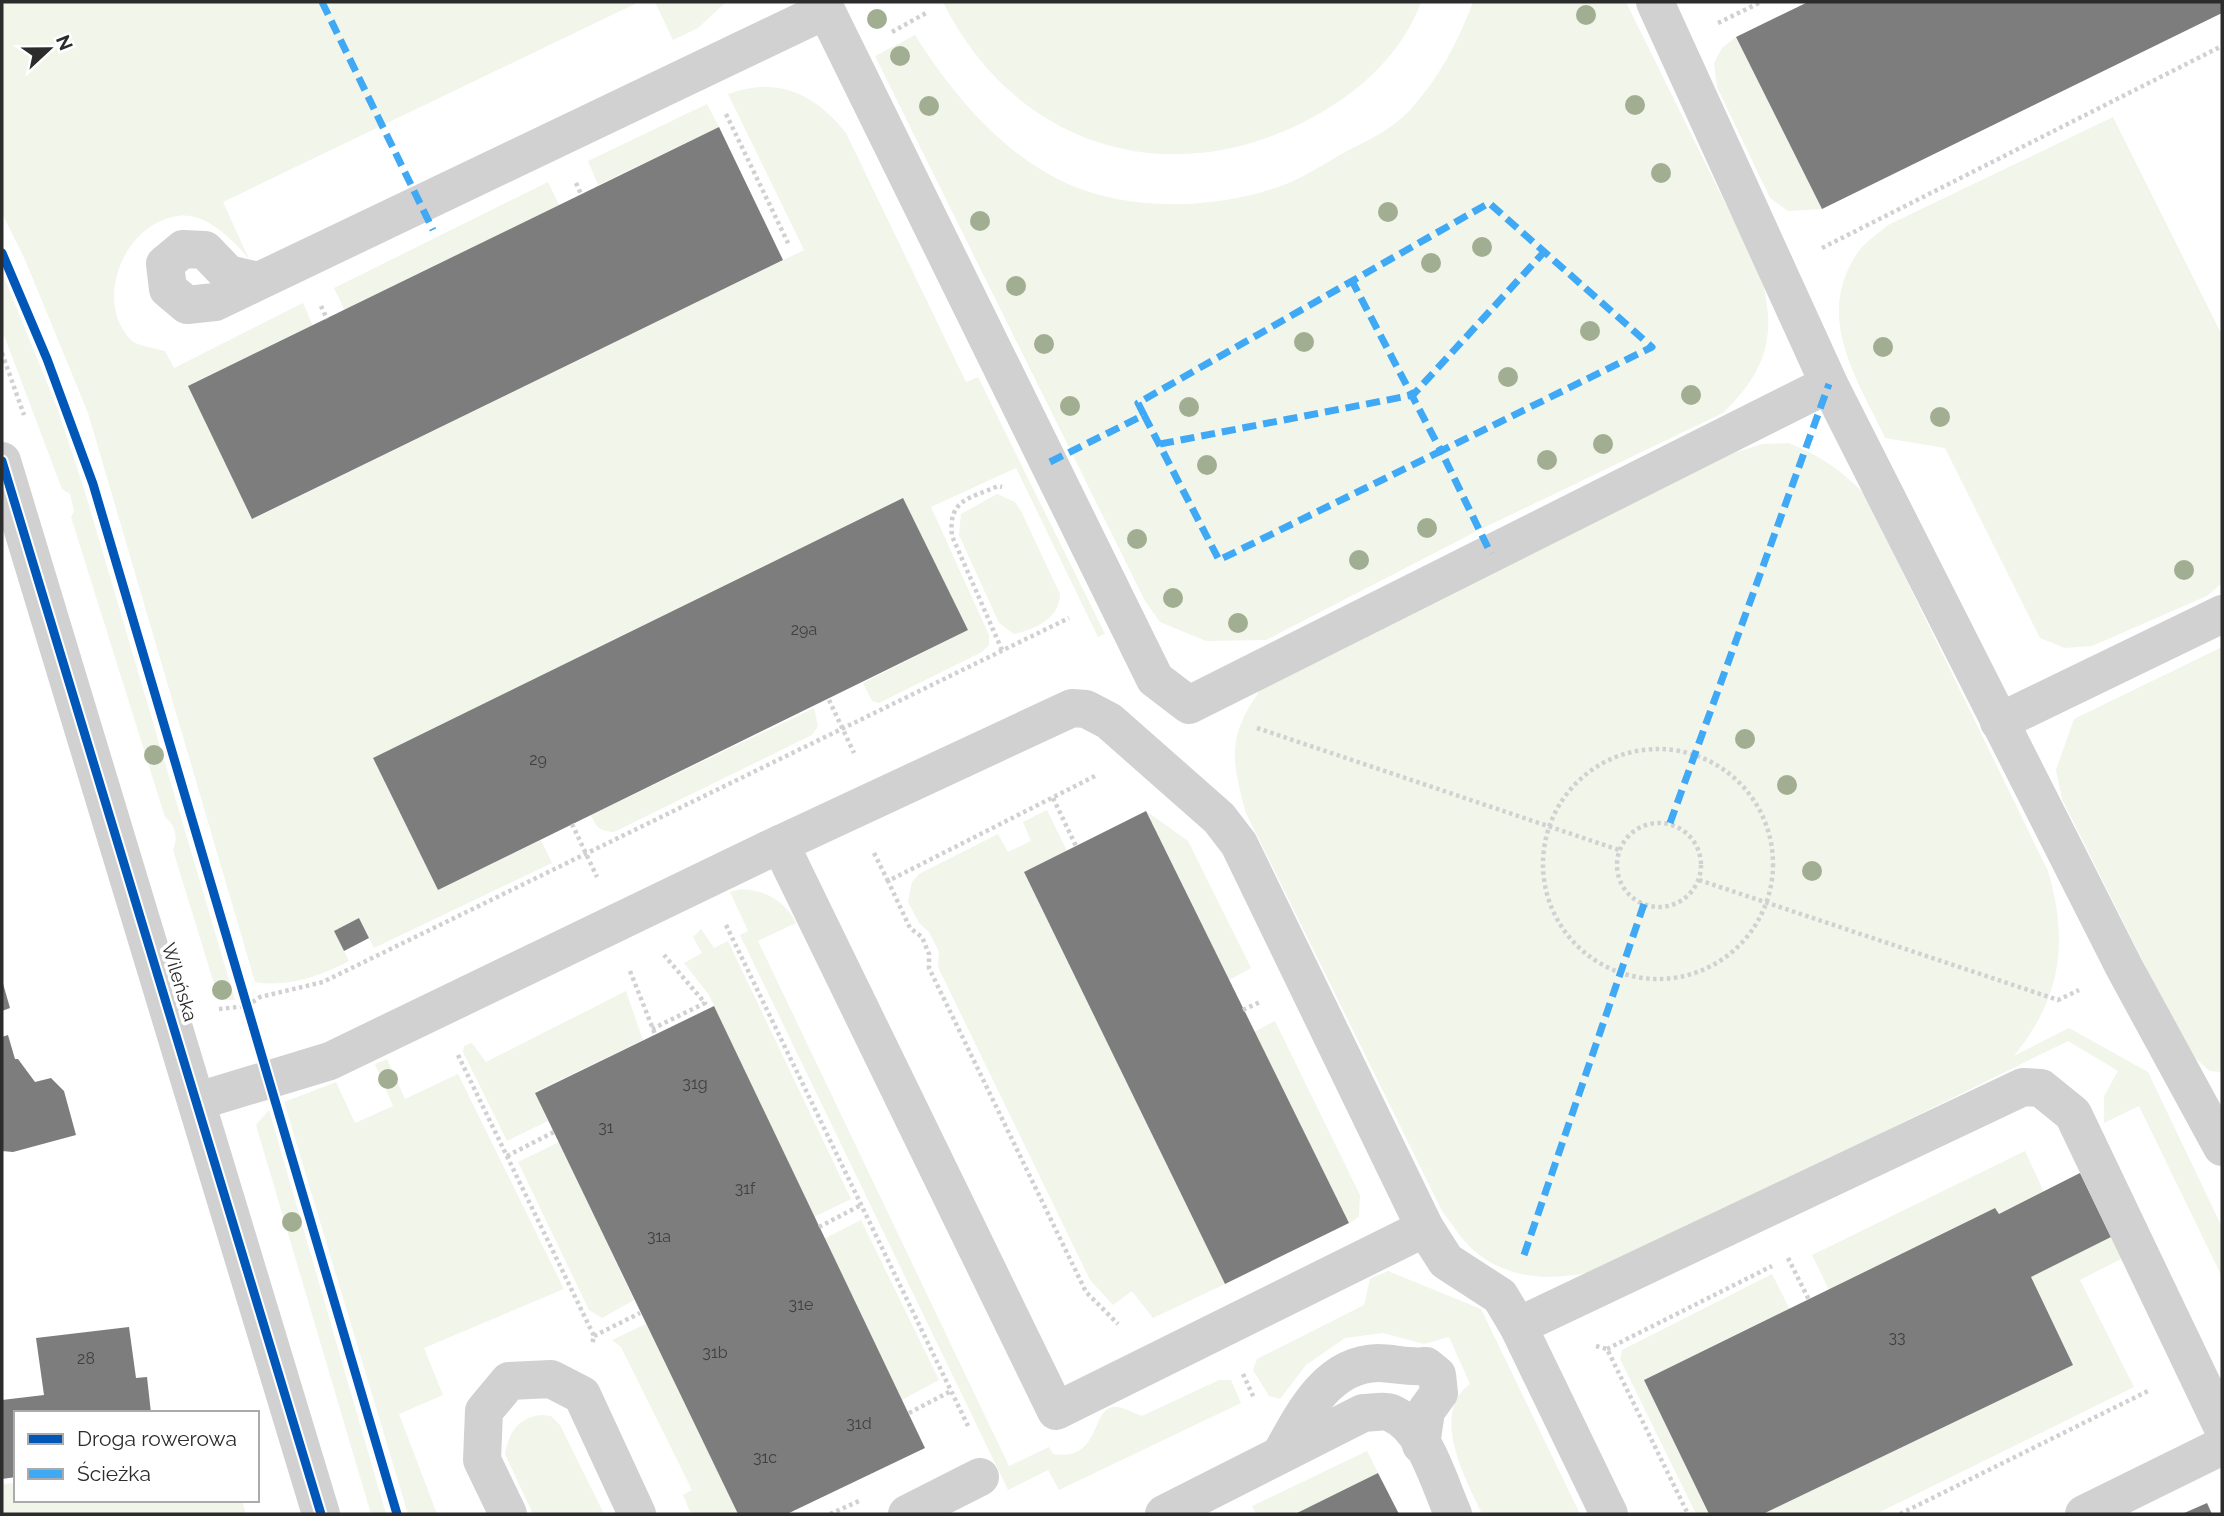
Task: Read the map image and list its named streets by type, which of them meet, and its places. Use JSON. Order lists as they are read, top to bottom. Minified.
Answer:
{"streets":{"street":["Wileńska"]},"house_numbers":["29a","29","31g","31","31f","31a","31e","33","31b","28","31d","31c"],"legend":["Droga rowerowa","Ścieżka"],"north":"right"}
